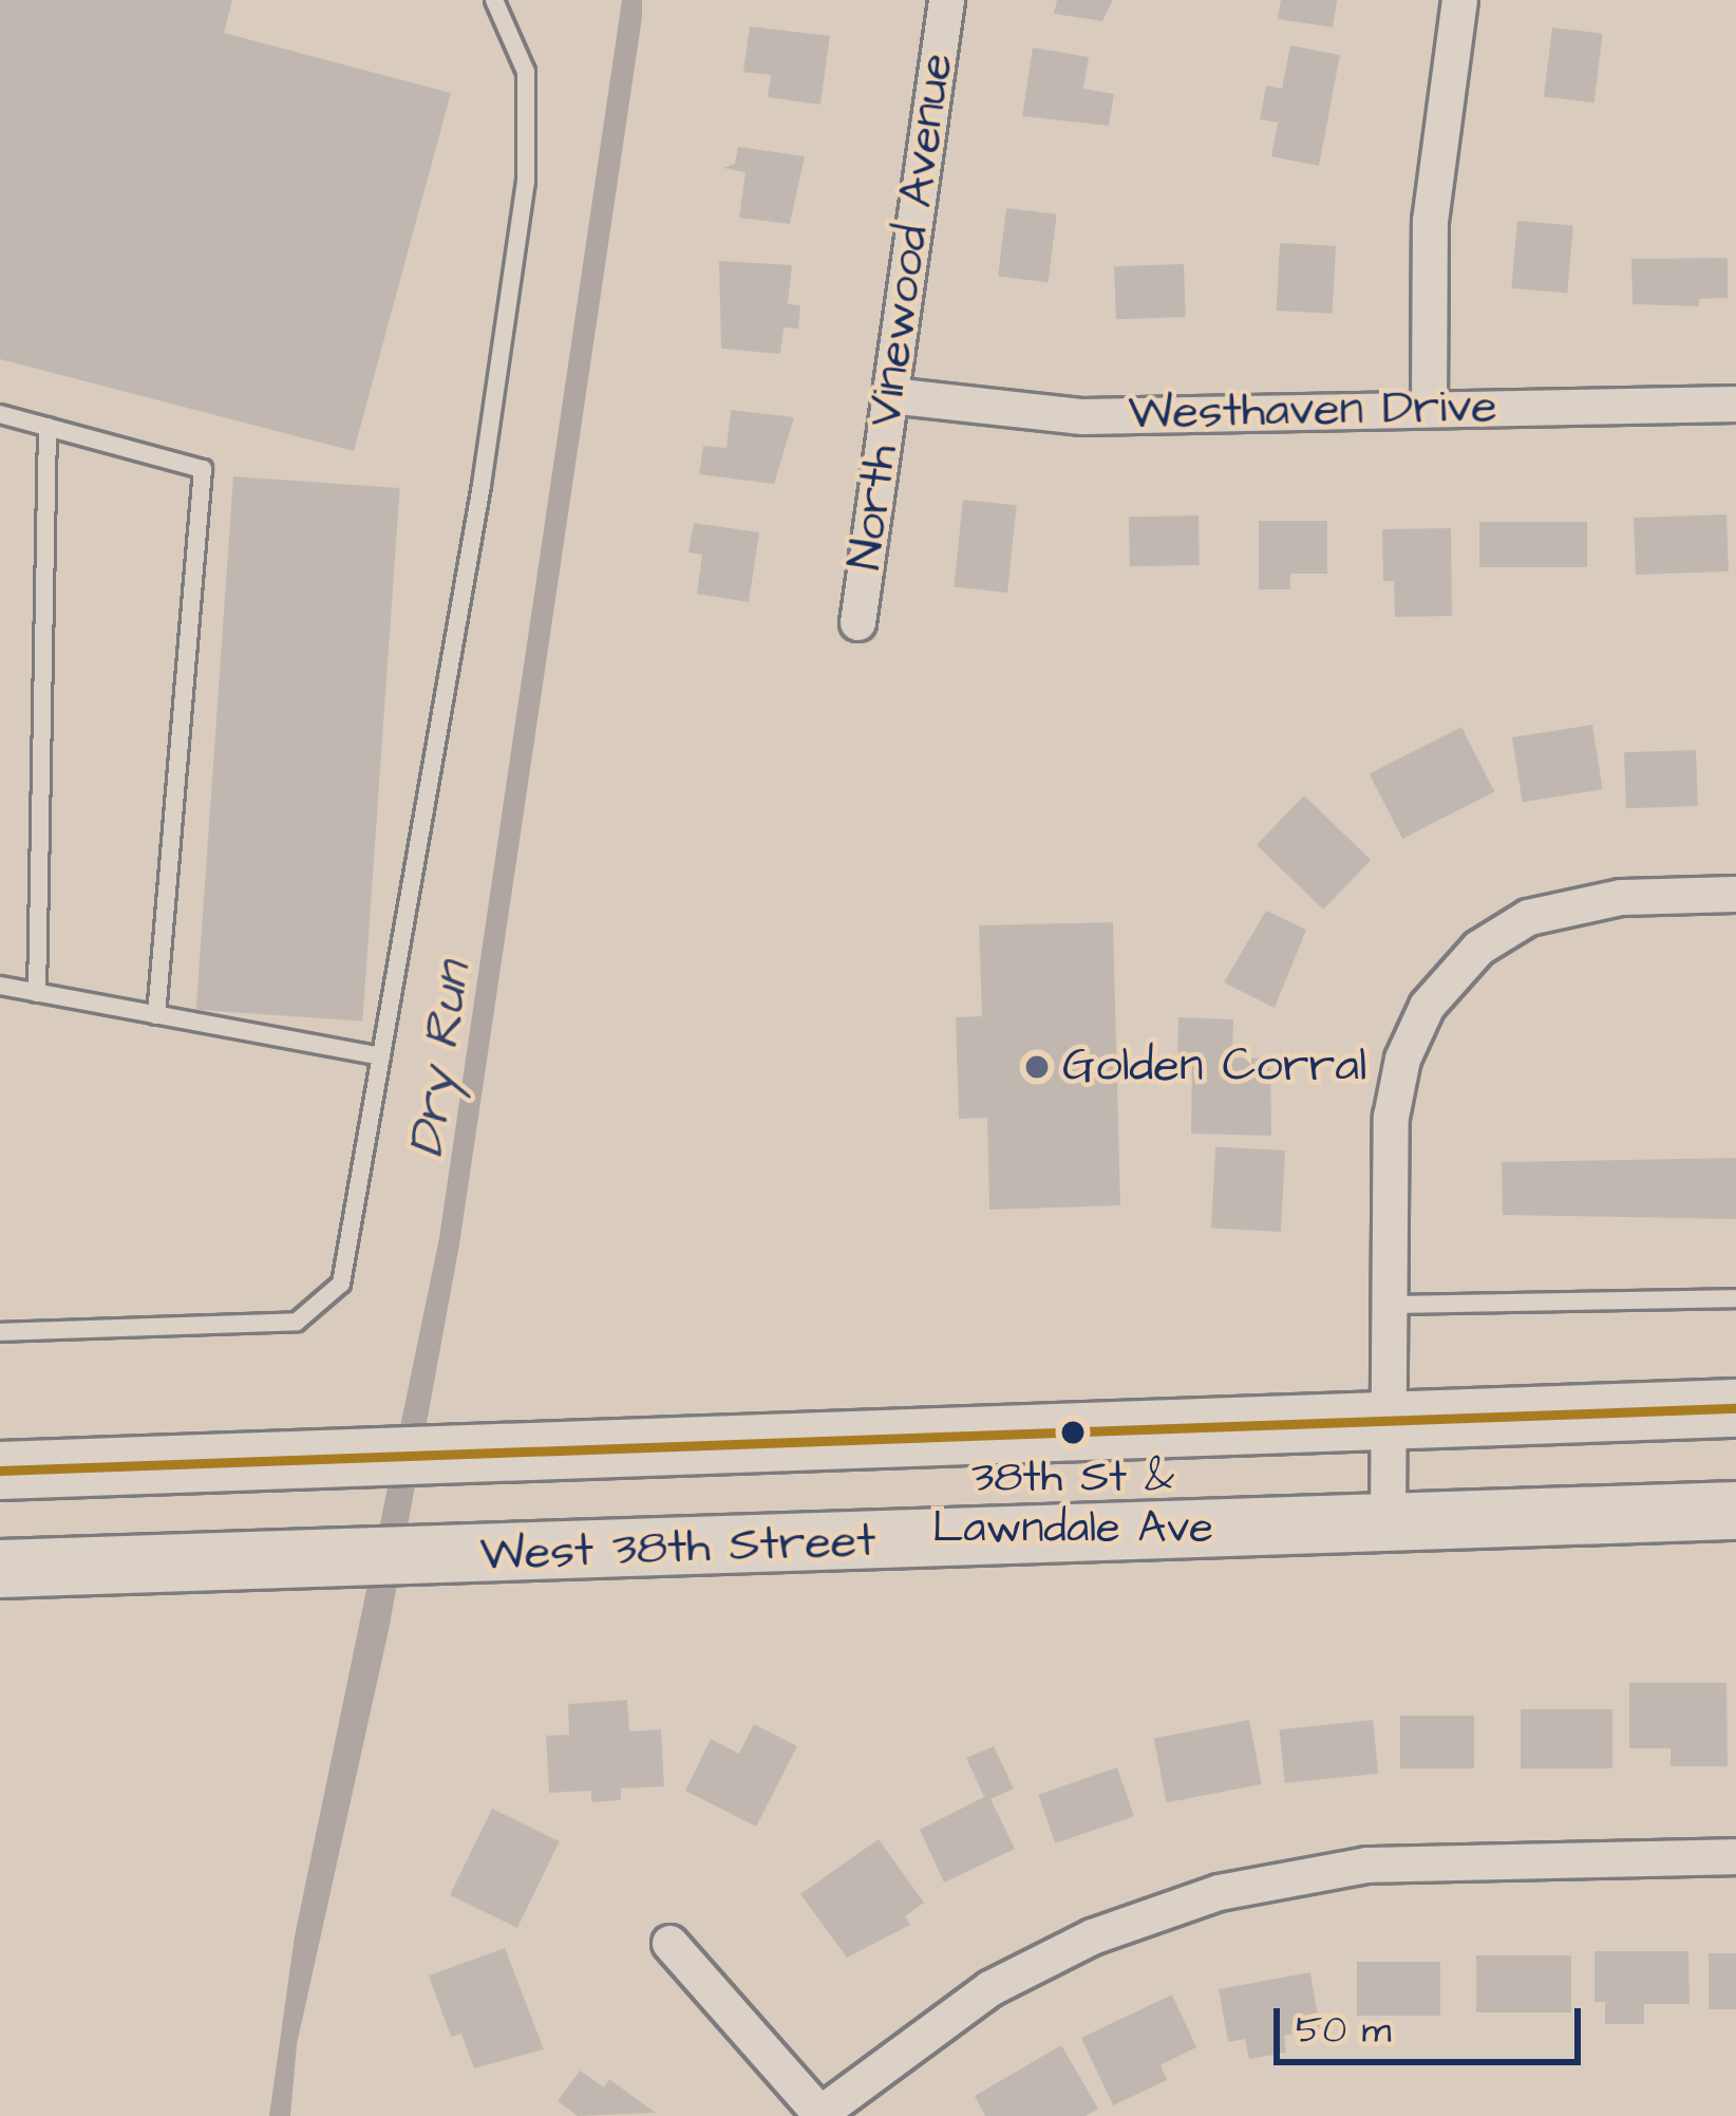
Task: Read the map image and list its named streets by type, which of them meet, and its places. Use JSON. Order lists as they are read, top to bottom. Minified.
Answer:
{"streets":{"main road":["West 38th Street"],"street":["North Vinewood Avenue","Westhaven Drive"]},"crossings":[["North Vinewood Avenue","Westhaven Drive"]],"water":["Dry Run"],"places":["Golden Corral","38th St & Lawndale Ave"],"scale_bar":"50 m"}
